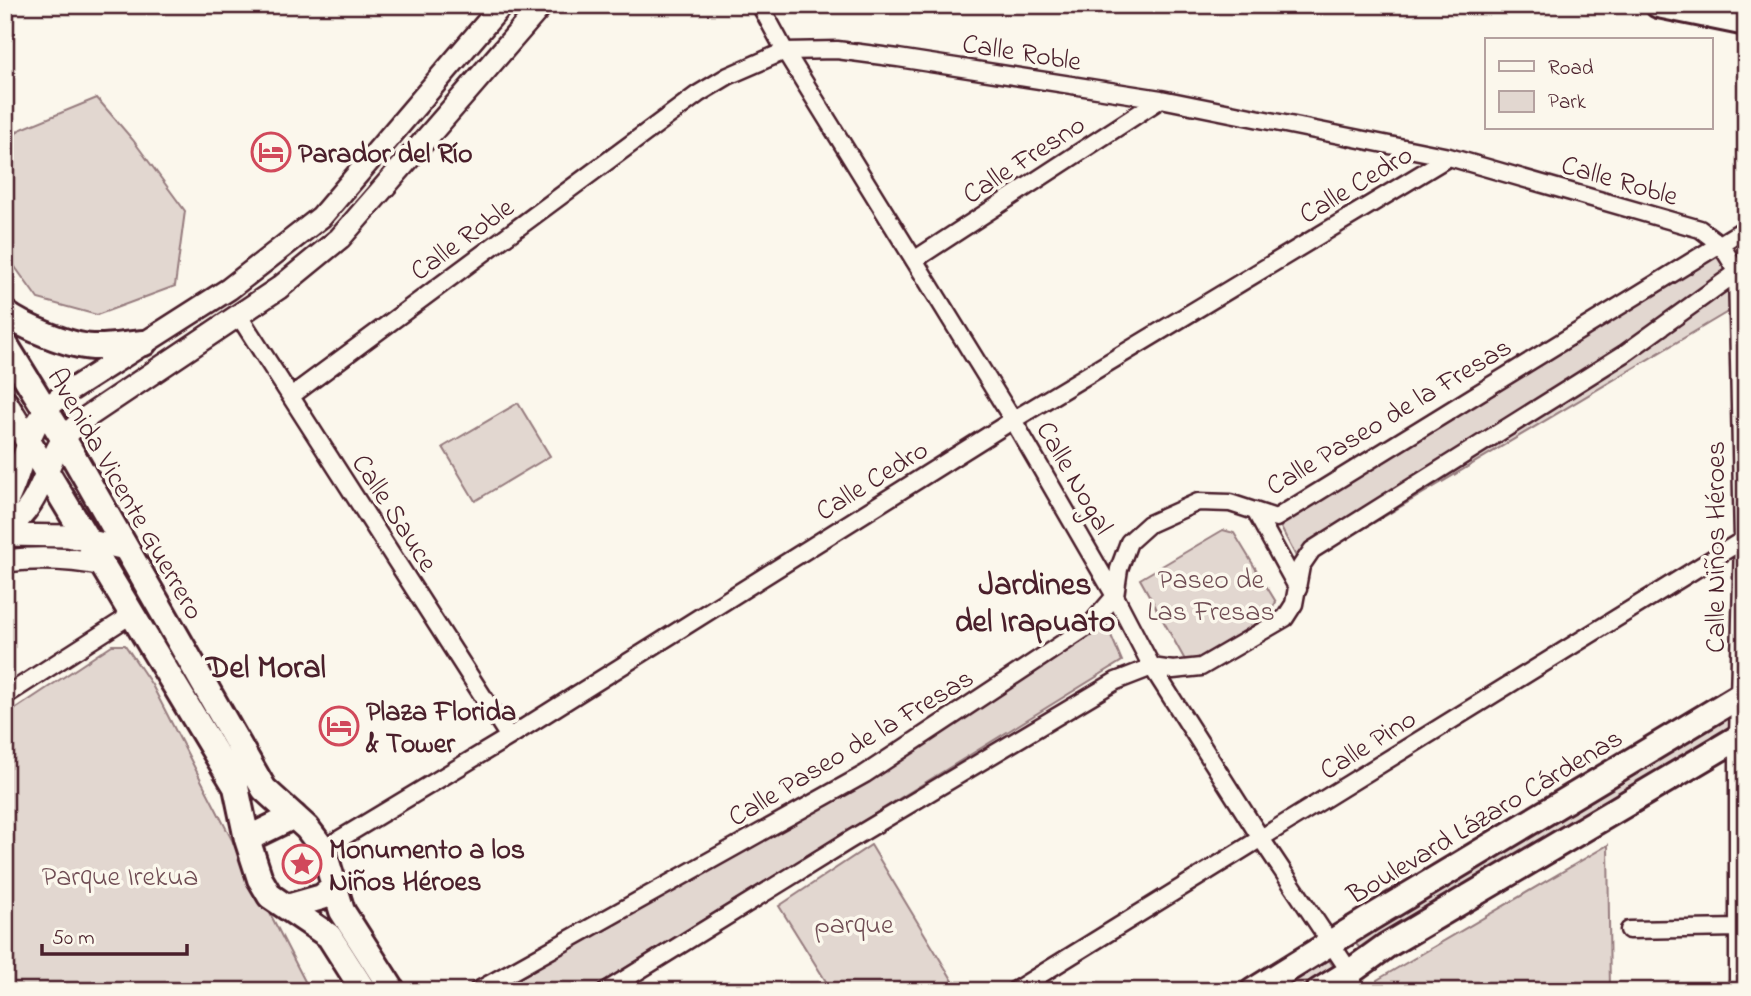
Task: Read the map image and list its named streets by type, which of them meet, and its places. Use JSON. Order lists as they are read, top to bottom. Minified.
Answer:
{"streets":{"main road":["Avenida Vicente Guerrero","Boulevard Lázaro Cárdenas"],"street":["Calle Roble","Calle Fresno","Calle Cedro","Calle Paseo de la Fresas","Calle Nogal","Calle Sauce","Calle Niños Héroes","Calle Pino"]},"crossings":[["Calle Roble","Calle Fresno"],["Calle Roble","Calle Cedro"],["Calle Roble","Calle Paseo de la Fresas"],["Calle Roble","Calle Nogal"],["Calle Roble","Calle Sauce"],["Calle Roble","Calle Niños Héroes"],["Calle Fresno","Calle Nogal"],["Calle Cedro","Calle Nogal"],["Calle Cedro","Avenida Vicente Guerrero"],["Calle Cedro","Calle Sauce"],["Calle Paseo de la Fresas","Calle Nogal"],["Calle Nogal","Calle Pino"],["Calle Nogal","Boulevard Lázaro Cárdenas"],["Calle Niños Héroes","Calle Pino"],["Calle Niños Héroes","Boulevard Lázaro Cárdenas"]],"districts":["Jardines del Irapuato","Del Moral"],"parks":["Paseo de Las Fresas","Parque Irekua","parque"],"places":{"hotel":["Parador del Río","Plaza Florida & Tower"],"place":["Monumento a los Niños Héroes"]},"legend":["Road","Park"],"scale_bar":"50 m"}
